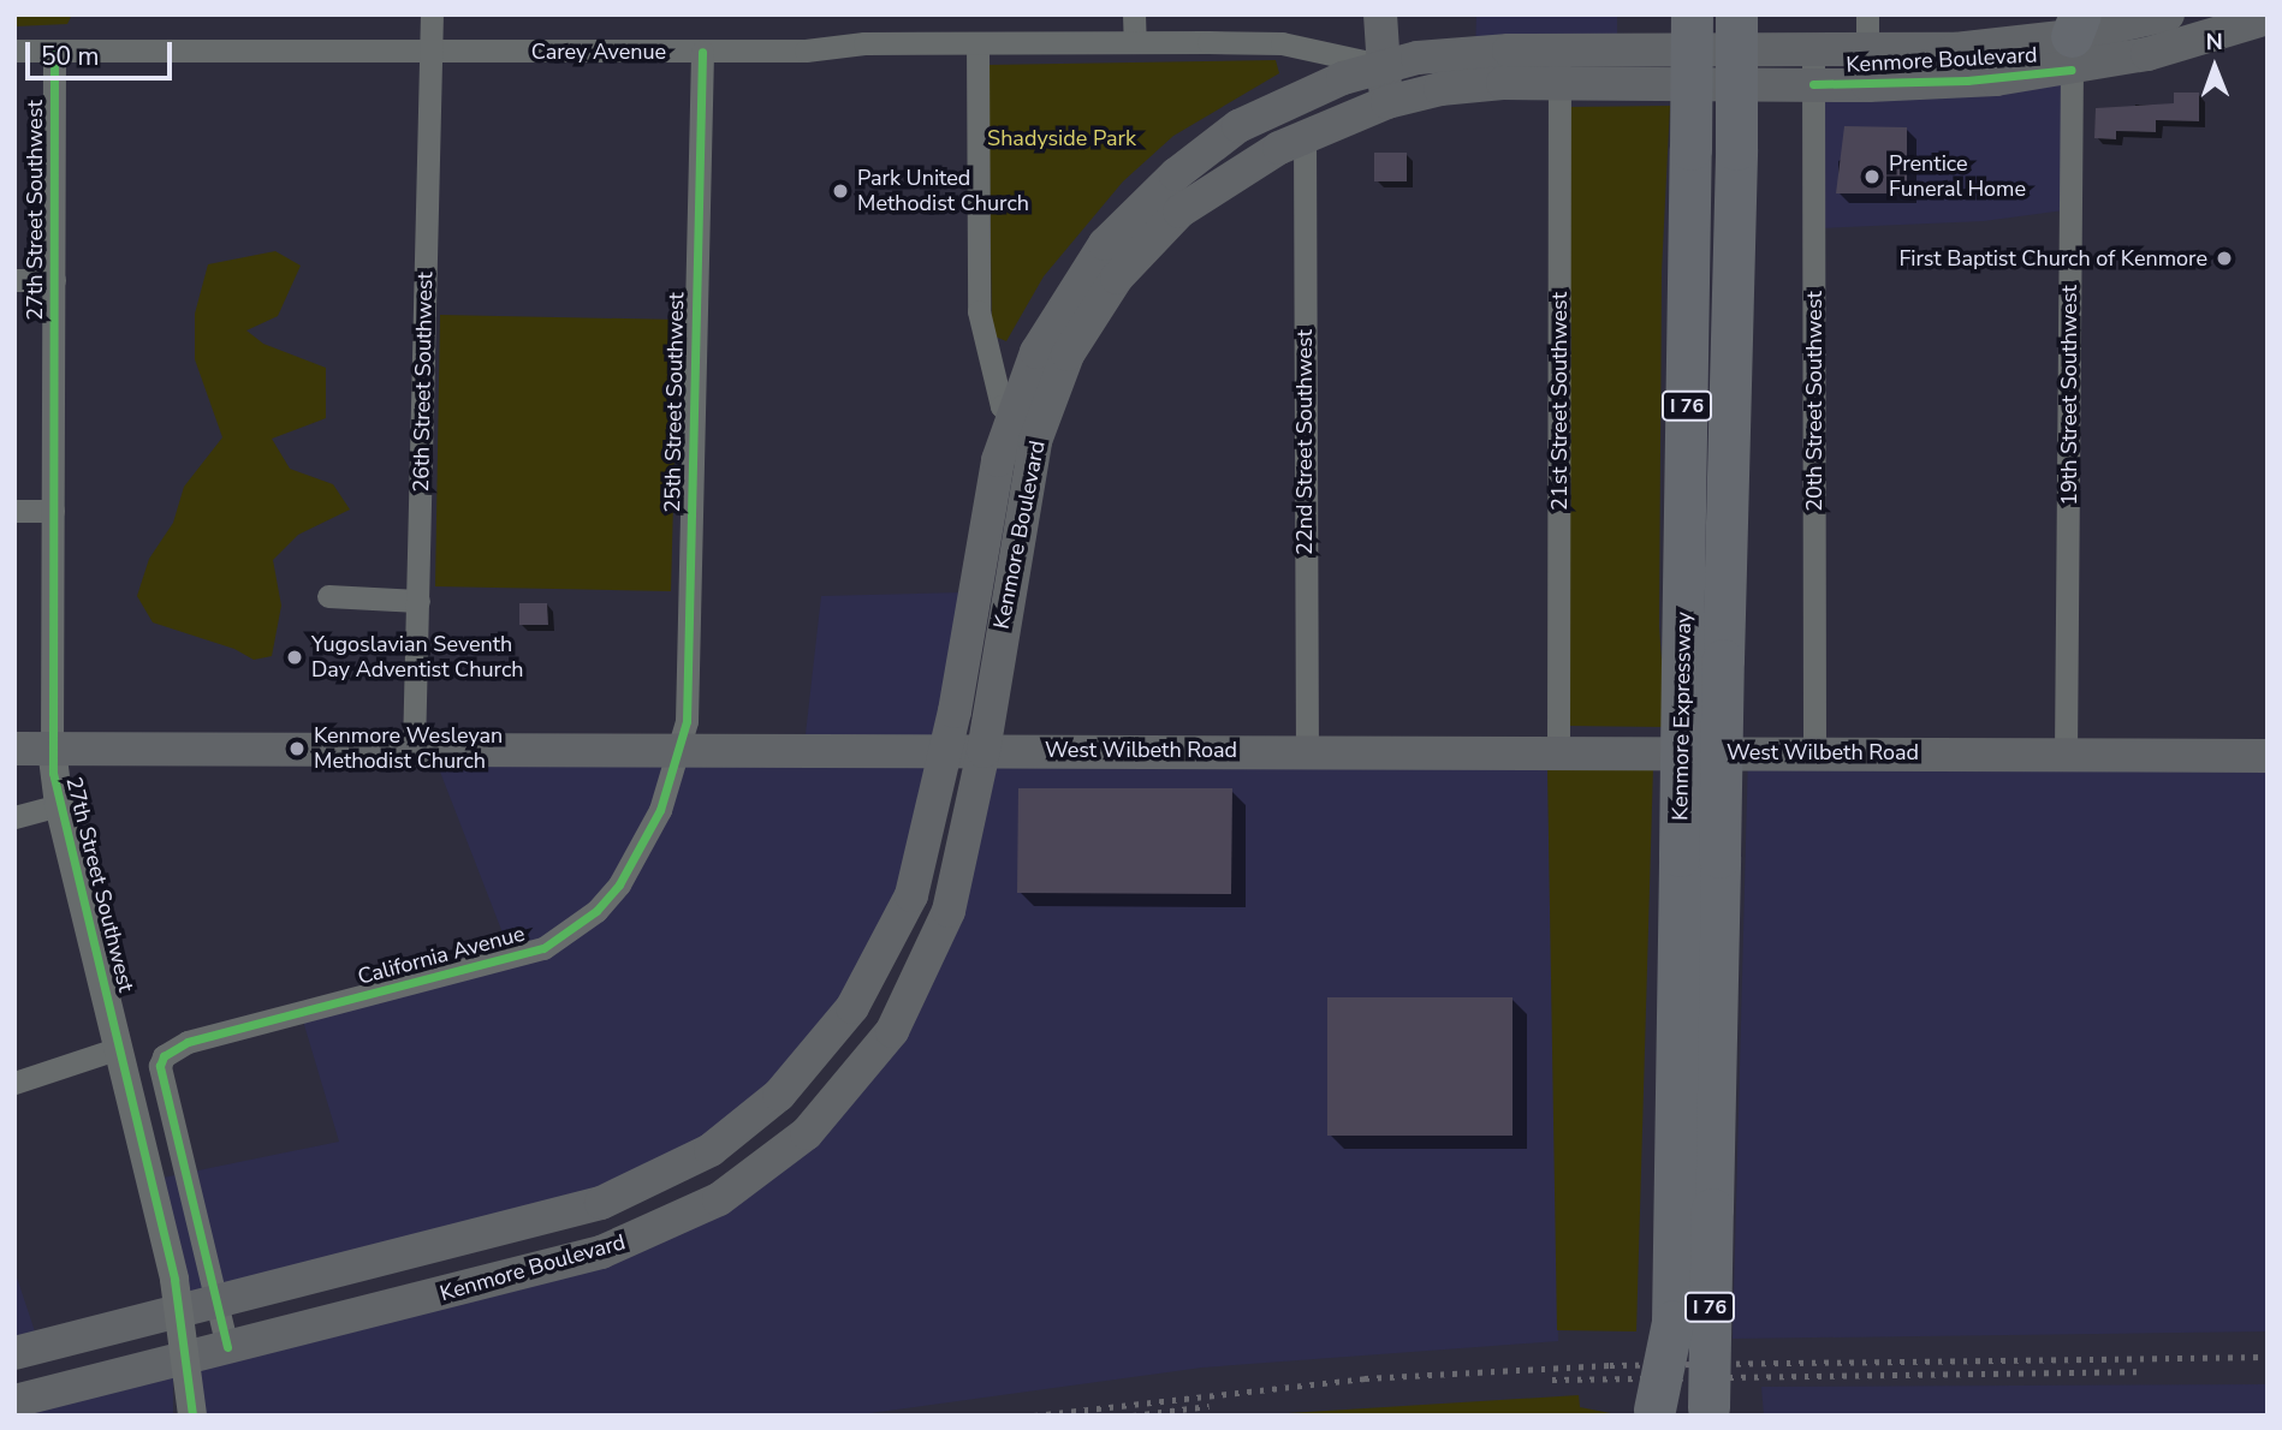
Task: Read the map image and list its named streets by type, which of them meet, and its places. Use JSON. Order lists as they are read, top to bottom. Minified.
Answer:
{"streets":{"highway":["I 76","Kenmore Expressway"],"main road":["Kenmore Boulevard","West Wilbeth Road"],"street":["Carey Avenue","27th Street Southwest","26th Street Southwest","19th Street Southwest","21st Street Southwest","20th Street Southwest","25th Street Southwest","22nd Street Southwest","California Avenue"]},"crossings":[["Carey Avenue","Kenmore Boulevard"],["Carey Avenue","27th Street Southwest"],["Carey Avenue","26th Street Southwest"],["Carey Avenue","25th Street Southwest"],["Kenmore Boulevard","19th Street Southwest"],["Kenmore Boulevard","21st Street Southwest"],["Kenmore Boulevard","20th Street Southwest"],["Kenmore Boulevard","22nd Street Southwest"],["Kenmore Boulevard","West Wilbeth Road"],["Kenmore Boulevard","California Avenue"],["27th Street Southwest","West Wilbeth Road"],["26th Street Southwest","West Wilbeth Road"],["19th Street Southwest","West Wilbeth Road"],["21st Street Southwest","West Wilbeth Road"],["20th Street Southwest","West Wilbeth Road"],["25th Street Southwest","West Wilbeth Road"],["25th Street Southwest","California Avenue"],["22nd Street Southwest","West Wilbeth Road"],["West Wilbeth Road","California Avenue"]],"parks":["Shadyside Park"],"places":["Prentice Funeral Home","Park United Methodist Church","First Baptist Church of Kenmore","Yugoslavian Seventh Day Adventist Church","Kenmore Wesleyan Methodist Church"],"scale_bar":"50 m","north":"top"}
